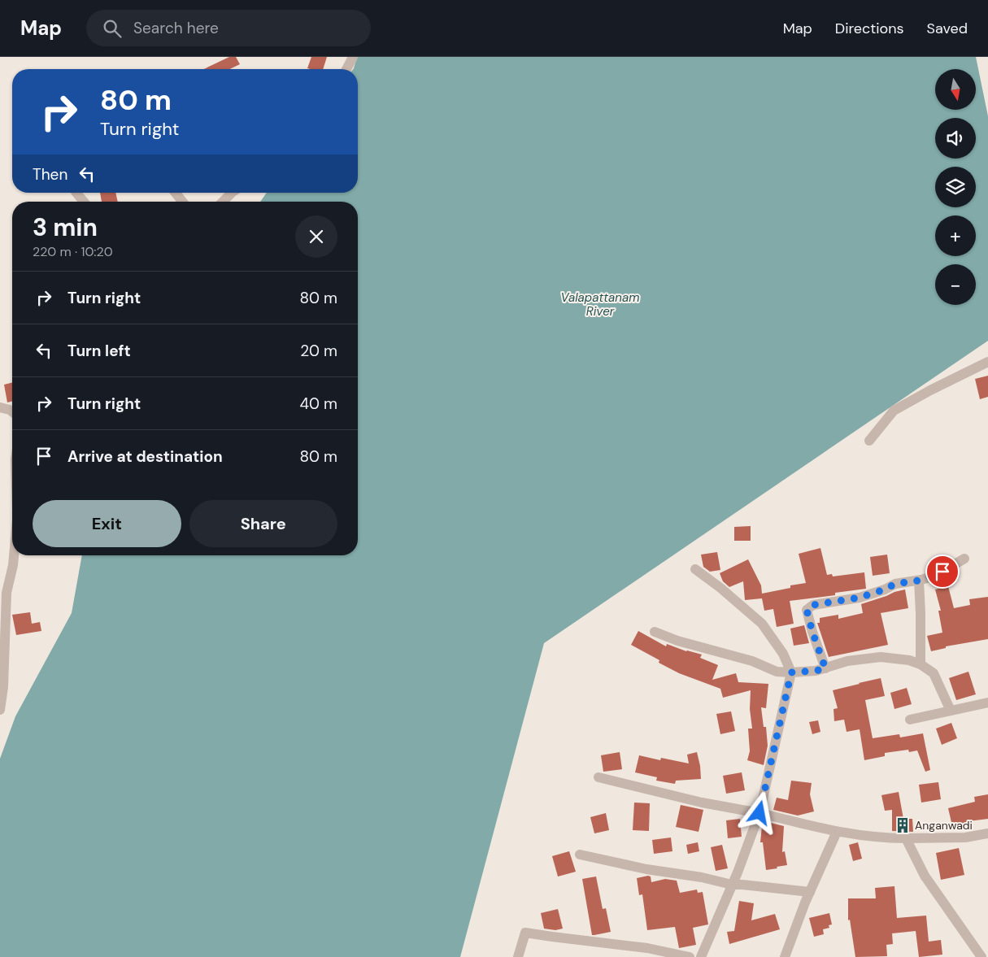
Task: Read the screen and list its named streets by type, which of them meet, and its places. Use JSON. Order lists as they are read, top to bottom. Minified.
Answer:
{"water":["Valapattanam River"],"places":{"building":["Anganwadi"]},"north":"bottom","page":{"header":"Map","search":"Search here","nav":["Map","Directions","Saved"],"map_buttons":["+","−"],"turn":["80 m","Turn right"],"then":"Then","heading":["3 min","220 m · 10:20"],"list":[{"name":"Turn right","value":"80 m"},{"name":"Turn left","value":"20 m"},{"name":"Turn right","value":"40 m"},{"name":"Arrive at destination","value":"80 m"}],"buttons":["Exit","Share"]}}
